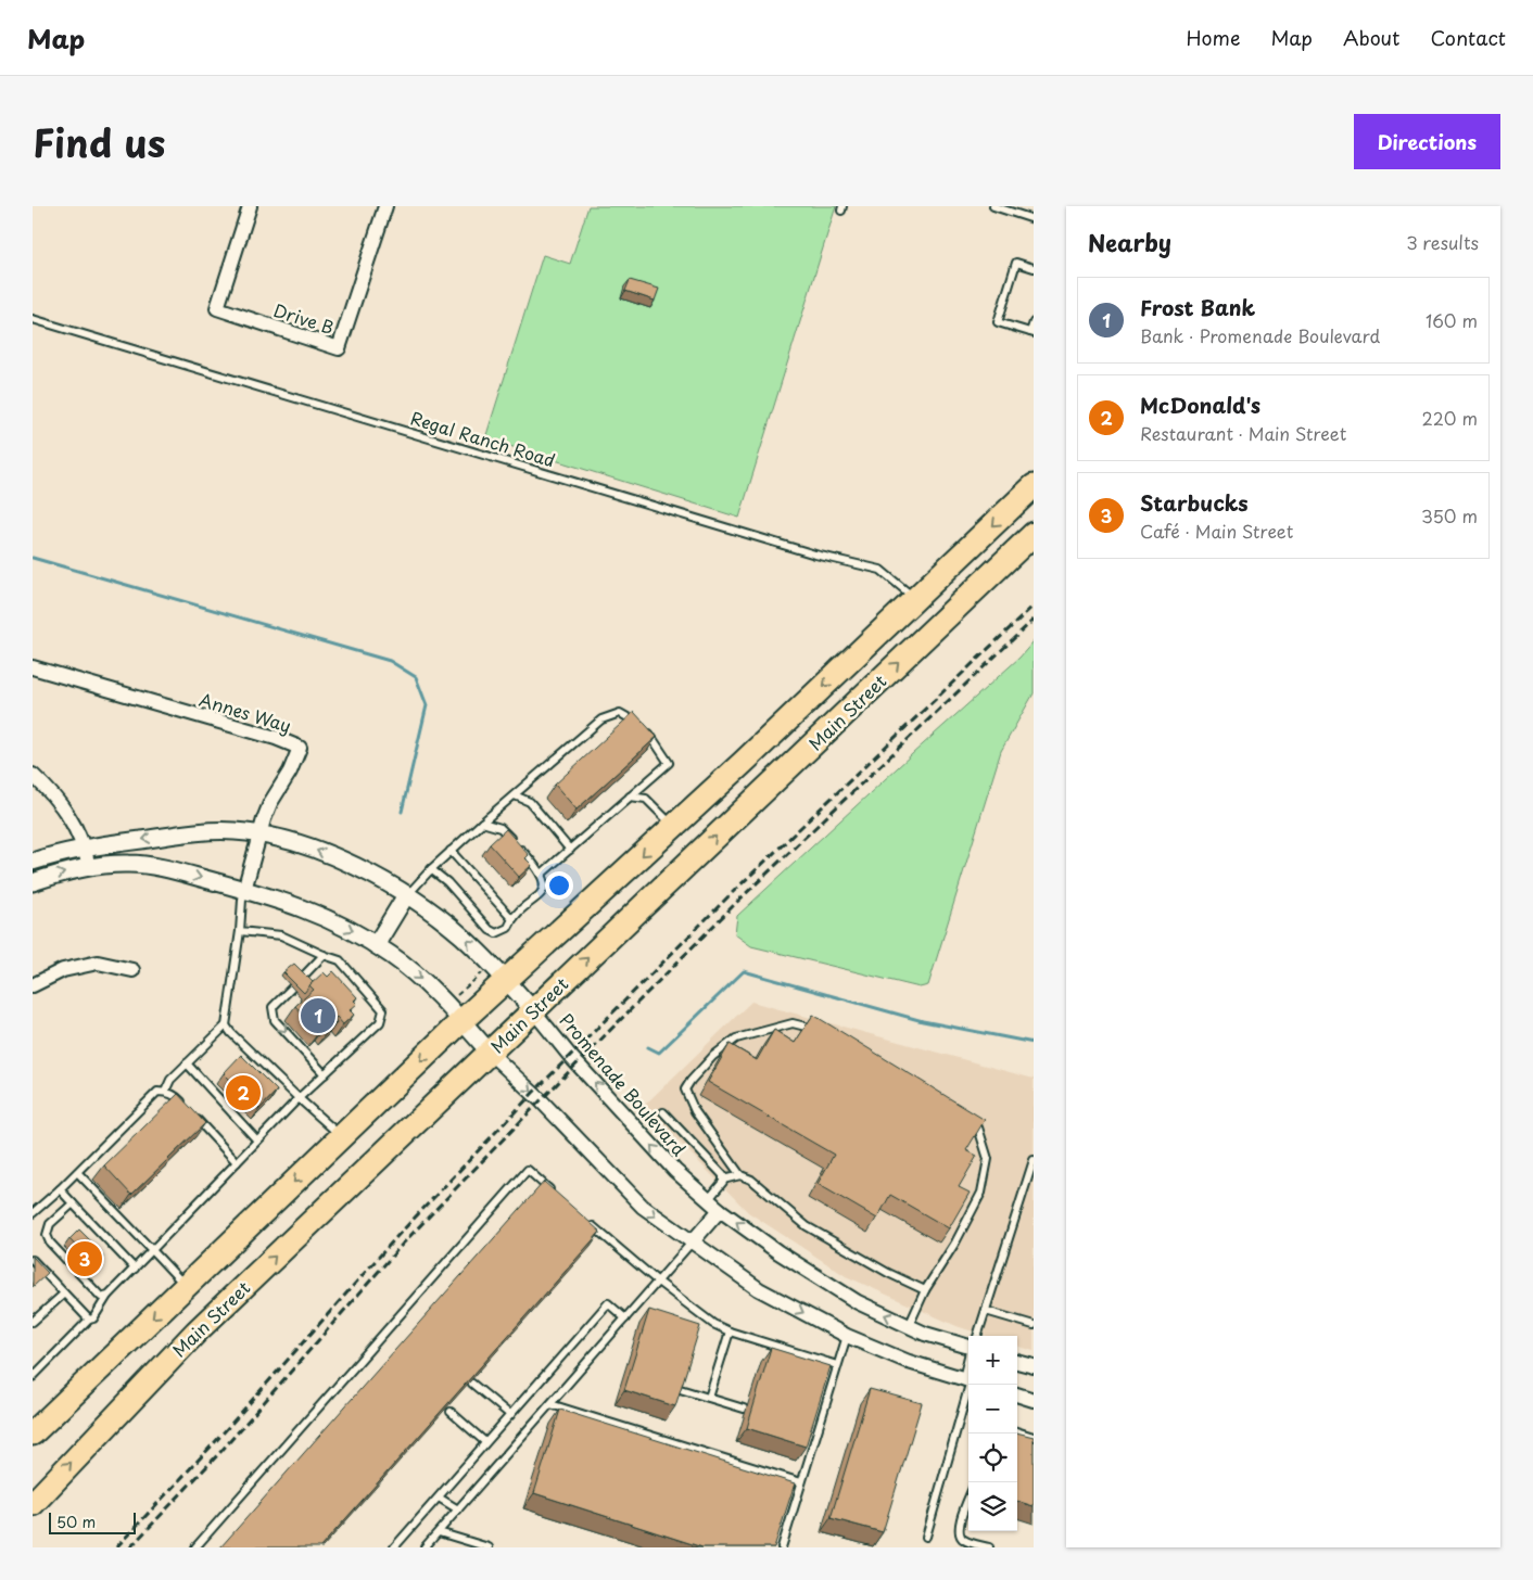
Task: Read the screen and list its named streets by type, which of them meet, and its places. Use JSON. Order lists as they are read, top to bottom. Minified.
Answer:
{"streets":{"highway":["Main Street"],"street":["Drive B","Annes Way","Promenade Boulevard"],"lane":["Regal Ranch Road"]},"crossings":[["Regal Ranch Road","Main Street"],["Annes Way","Promenade Boulevard"],["Main Street","Promenade Boulevard"]],"scale_bar":"50 m","page":{"header":"Map","nav":["Home","Map","About","Contact"],"title":"Find us","buttons":"Directions","heading":["Nearby","3 results"],"list":[{"mark":"1","name":"Frost Bank","note":"Bank · Promenade Boulevard","value":"160 m"},{"mark":"2","name":"McDonald's","note":"Restaurant · Main Street","value":"220 m"},{"mark":"3","name":"Starbucks","note":"Café · Main Street","value":"350 m"}],"pins":["1","2","3"],"map_buttons":["+","−"],"scale":"50 m"}}
